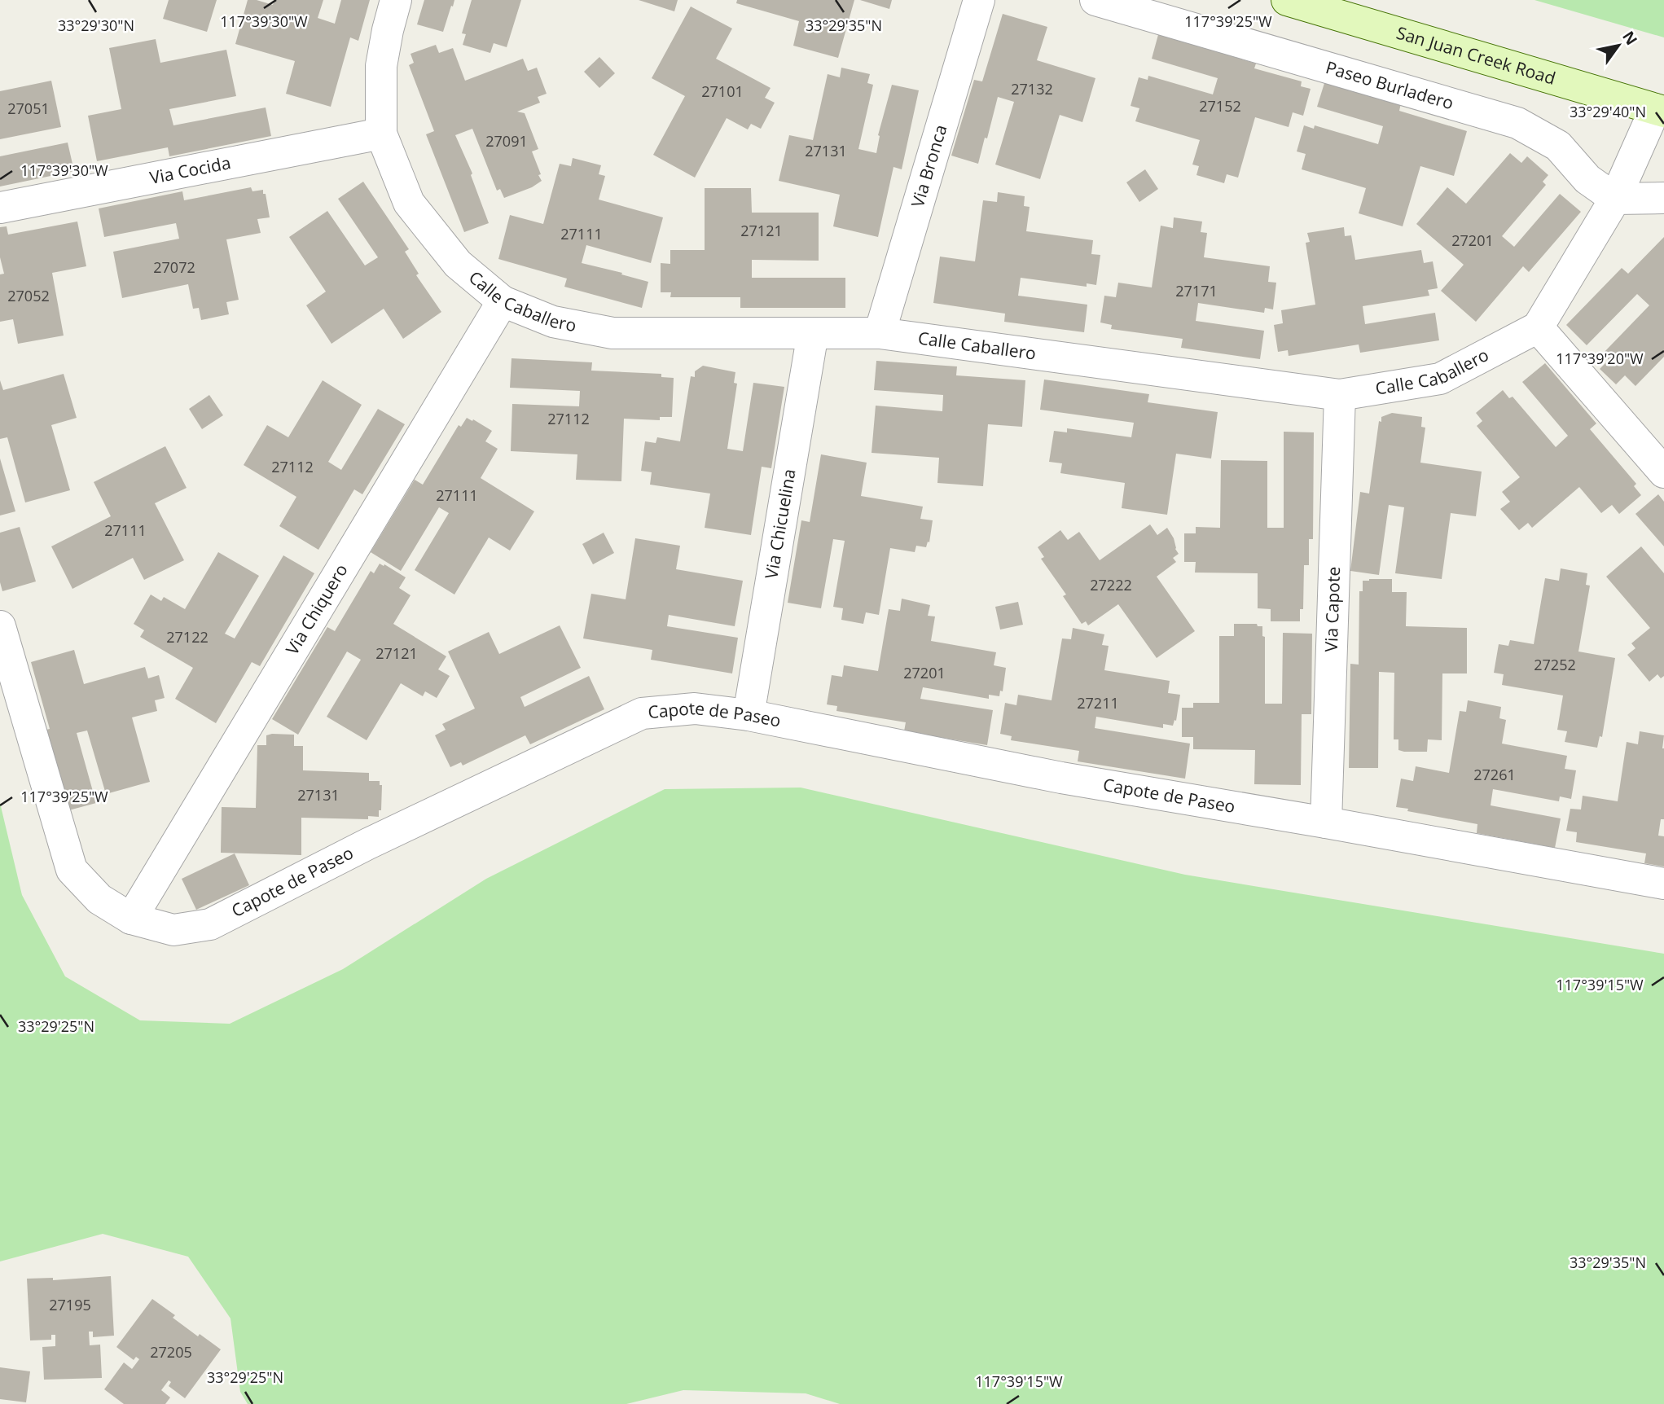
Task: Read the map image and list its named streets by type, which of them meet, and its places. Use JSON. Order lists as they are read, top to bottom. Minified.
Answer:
{"streets":{"main road":["San Juan Creek Road"],"street":["Paseo Burladero","Via Bronca","Via Cocida","Calle Caballero","Via Chicuelina","Via Capote","Via Chiquero","Capote de Paseo"]},"crossings":[["Via Bronca","Calle Caballero"],["Via Cocida","Calle Caballero"],["Calle Caballero","Via Chicuelina"],["Calle Caballero","Via Capote"],["Calle Caballero","Via Chiquero"],["Via Chicuelina","Capote de Paseo"],["Via Capote","Capote de Paseo"],["Via Chiquero","Capote de Paseo"]],"house_numbers":["27132","27101","27152","27051","27091","27131","27121","27111","27201","27072","27171","27052","27112","27112","27111","27111","27222","27122","27121","27252","27201","27211","27261","27131","27195","27205"],"north":"top right","coordinates":["117°39'30\"W","117°39'25\"W","33°29'35\"N","33°29'30\"N","33°29'40\"N","117°39'20\"W","117°39'15\"W","33°29'25\"N"]}
